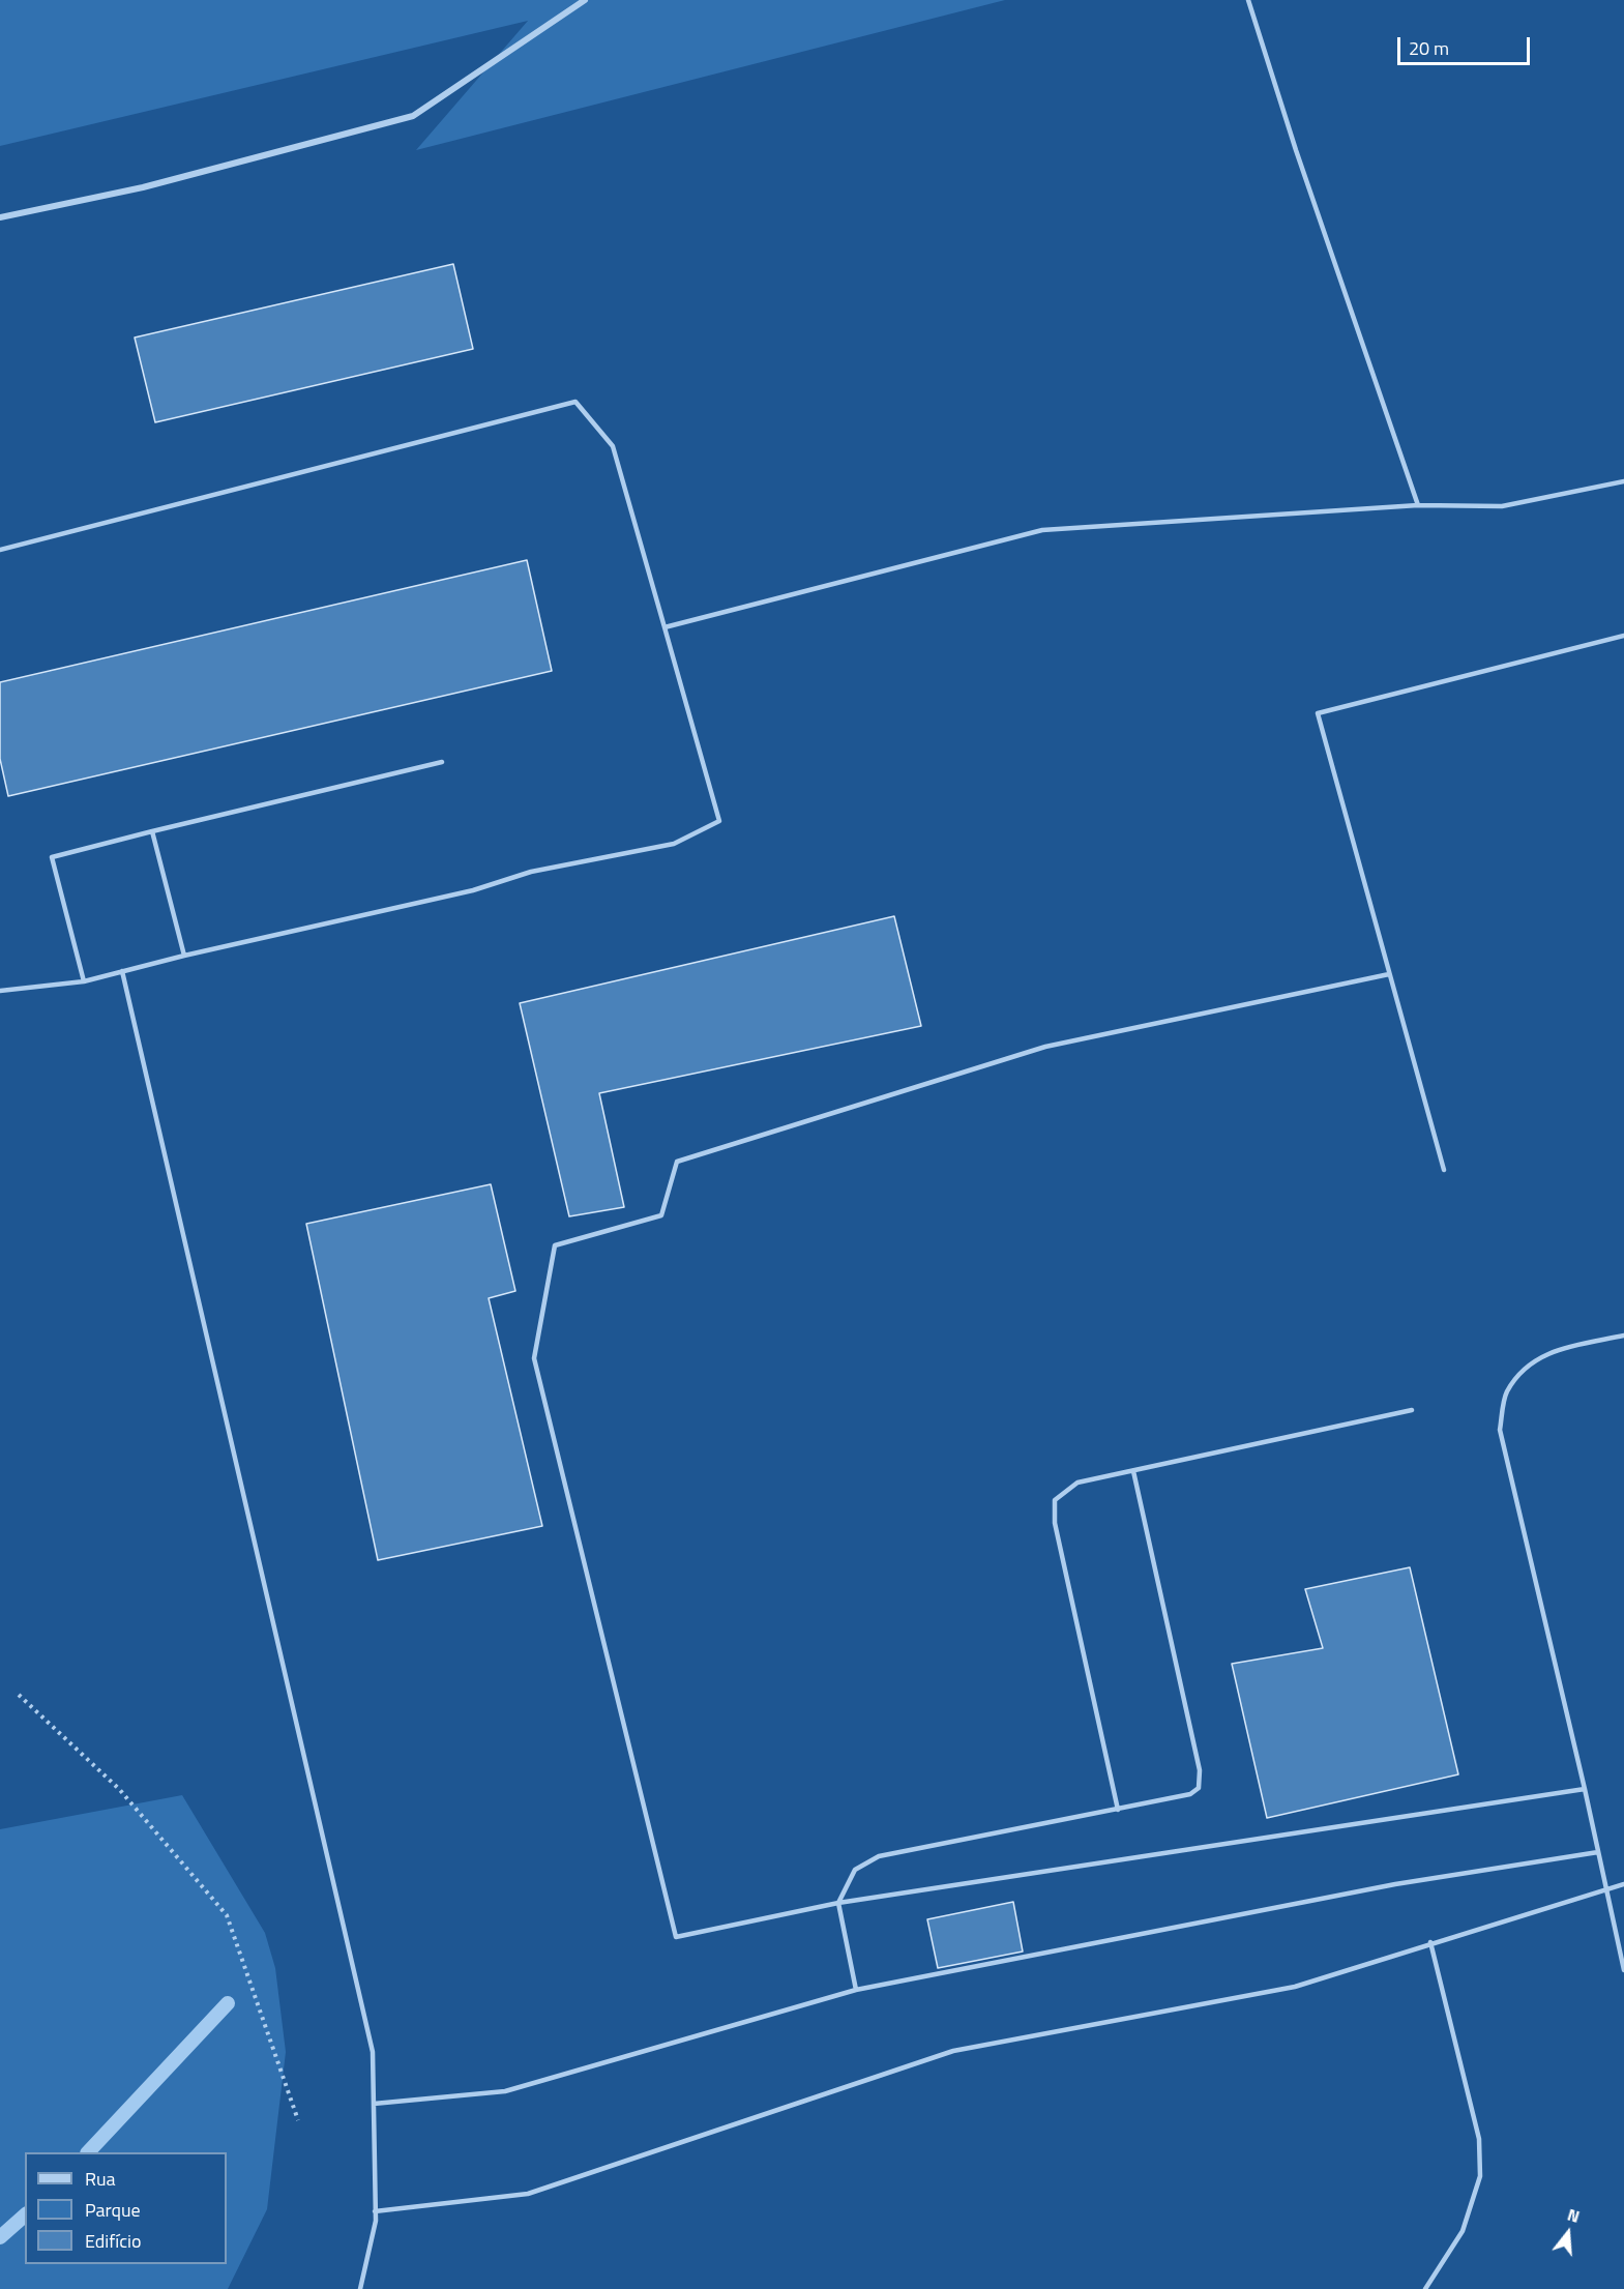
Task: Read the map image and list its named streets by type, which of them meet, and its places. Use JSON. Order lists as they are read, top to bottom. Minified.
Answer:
{"legend":["Rua","Parque","Edifício"],"scale_bar":"20 m","north":"top"}
